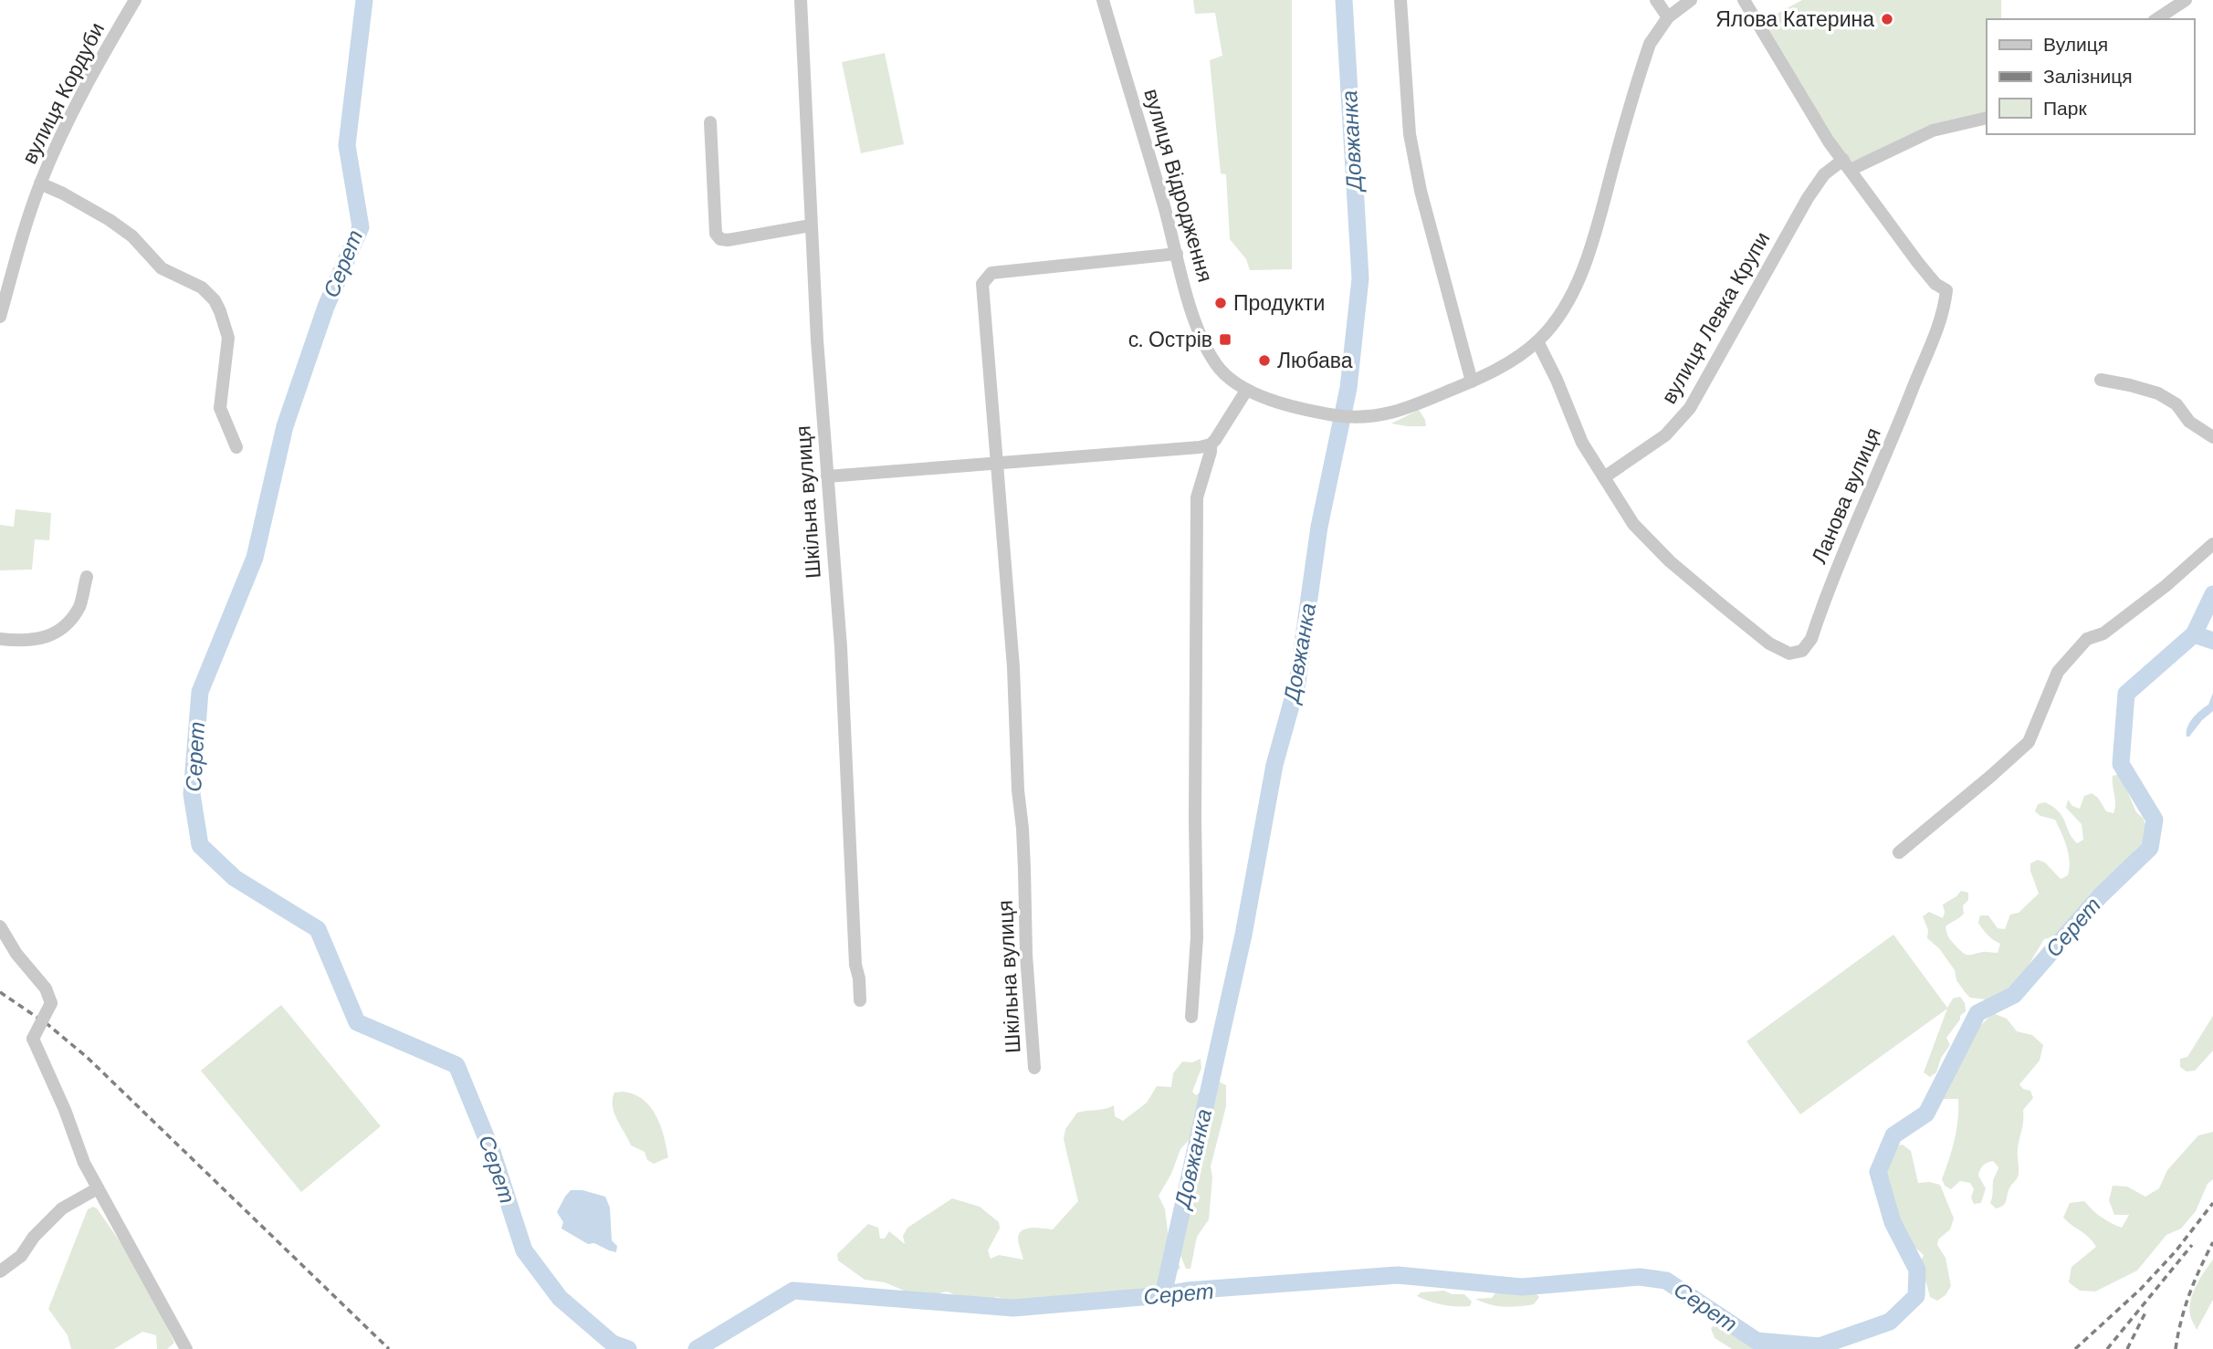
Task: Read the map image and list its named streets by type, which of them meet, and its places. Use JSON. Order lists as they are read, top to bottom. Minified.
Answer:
{"streets":{"street":["вулиця Кордуби","вулиця Відродження","вулиця Левка Крупи","Ланова вулиця","Шкільна вулиця"]},"crossings":[["вулиця Відродження","Ланова вулиця"],["вулиця Відродження","Шкільна вулиця"],["вулиця Левка Крупи","Ланова вулиця"]],"water":["Довжанка","Серет"],"places":{"other":["Ялова Катерина","Продукти","Любава"],"transit":["с. Острів"]},"legend":["Вулиця","Залізниця","Парк"]}
